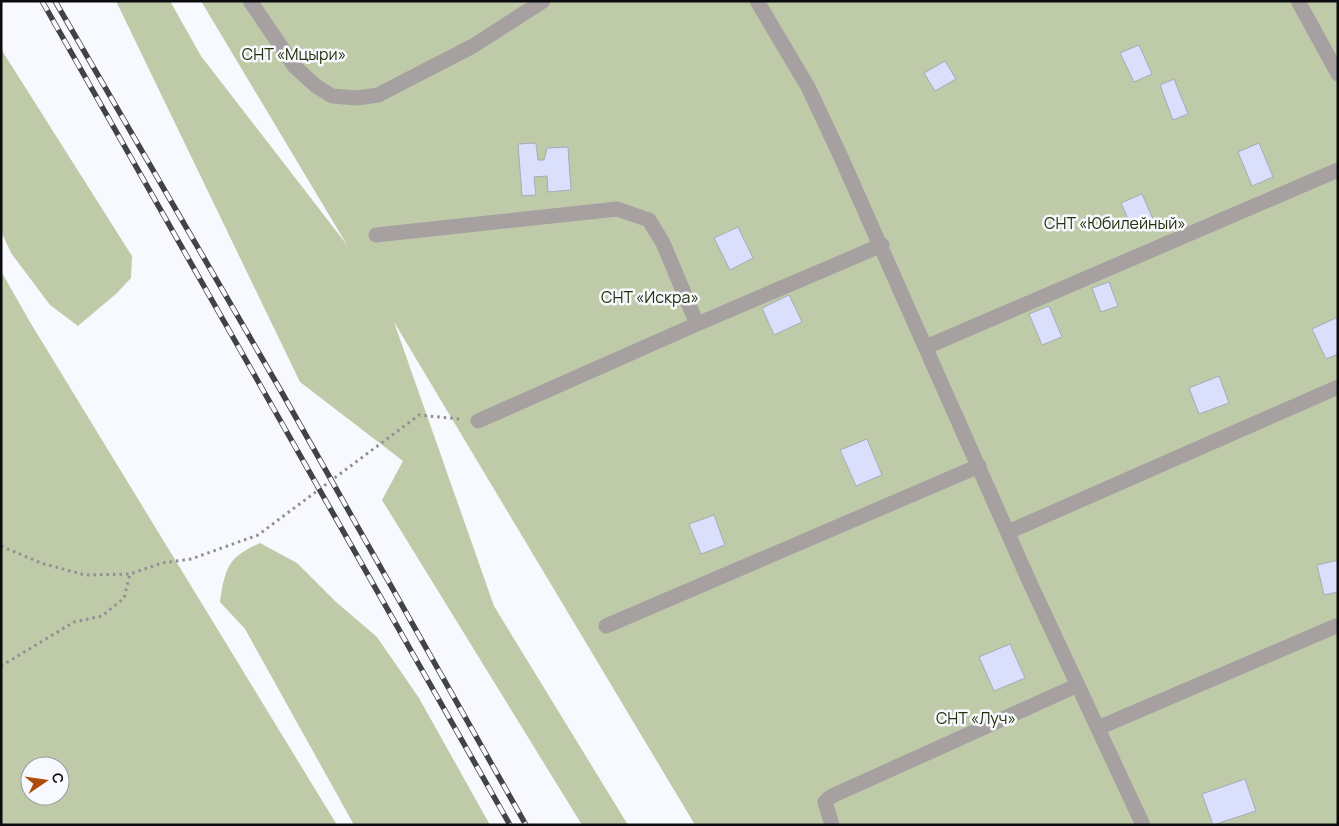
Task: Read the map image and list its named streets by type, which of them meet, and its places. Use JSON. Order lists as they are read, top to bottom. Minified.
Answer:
{"parks":["СНТ «Мцыри»","СНТ «Юбилейный»","СНТ «Искра»","СНТ «Луч»"],"north":"right"}
